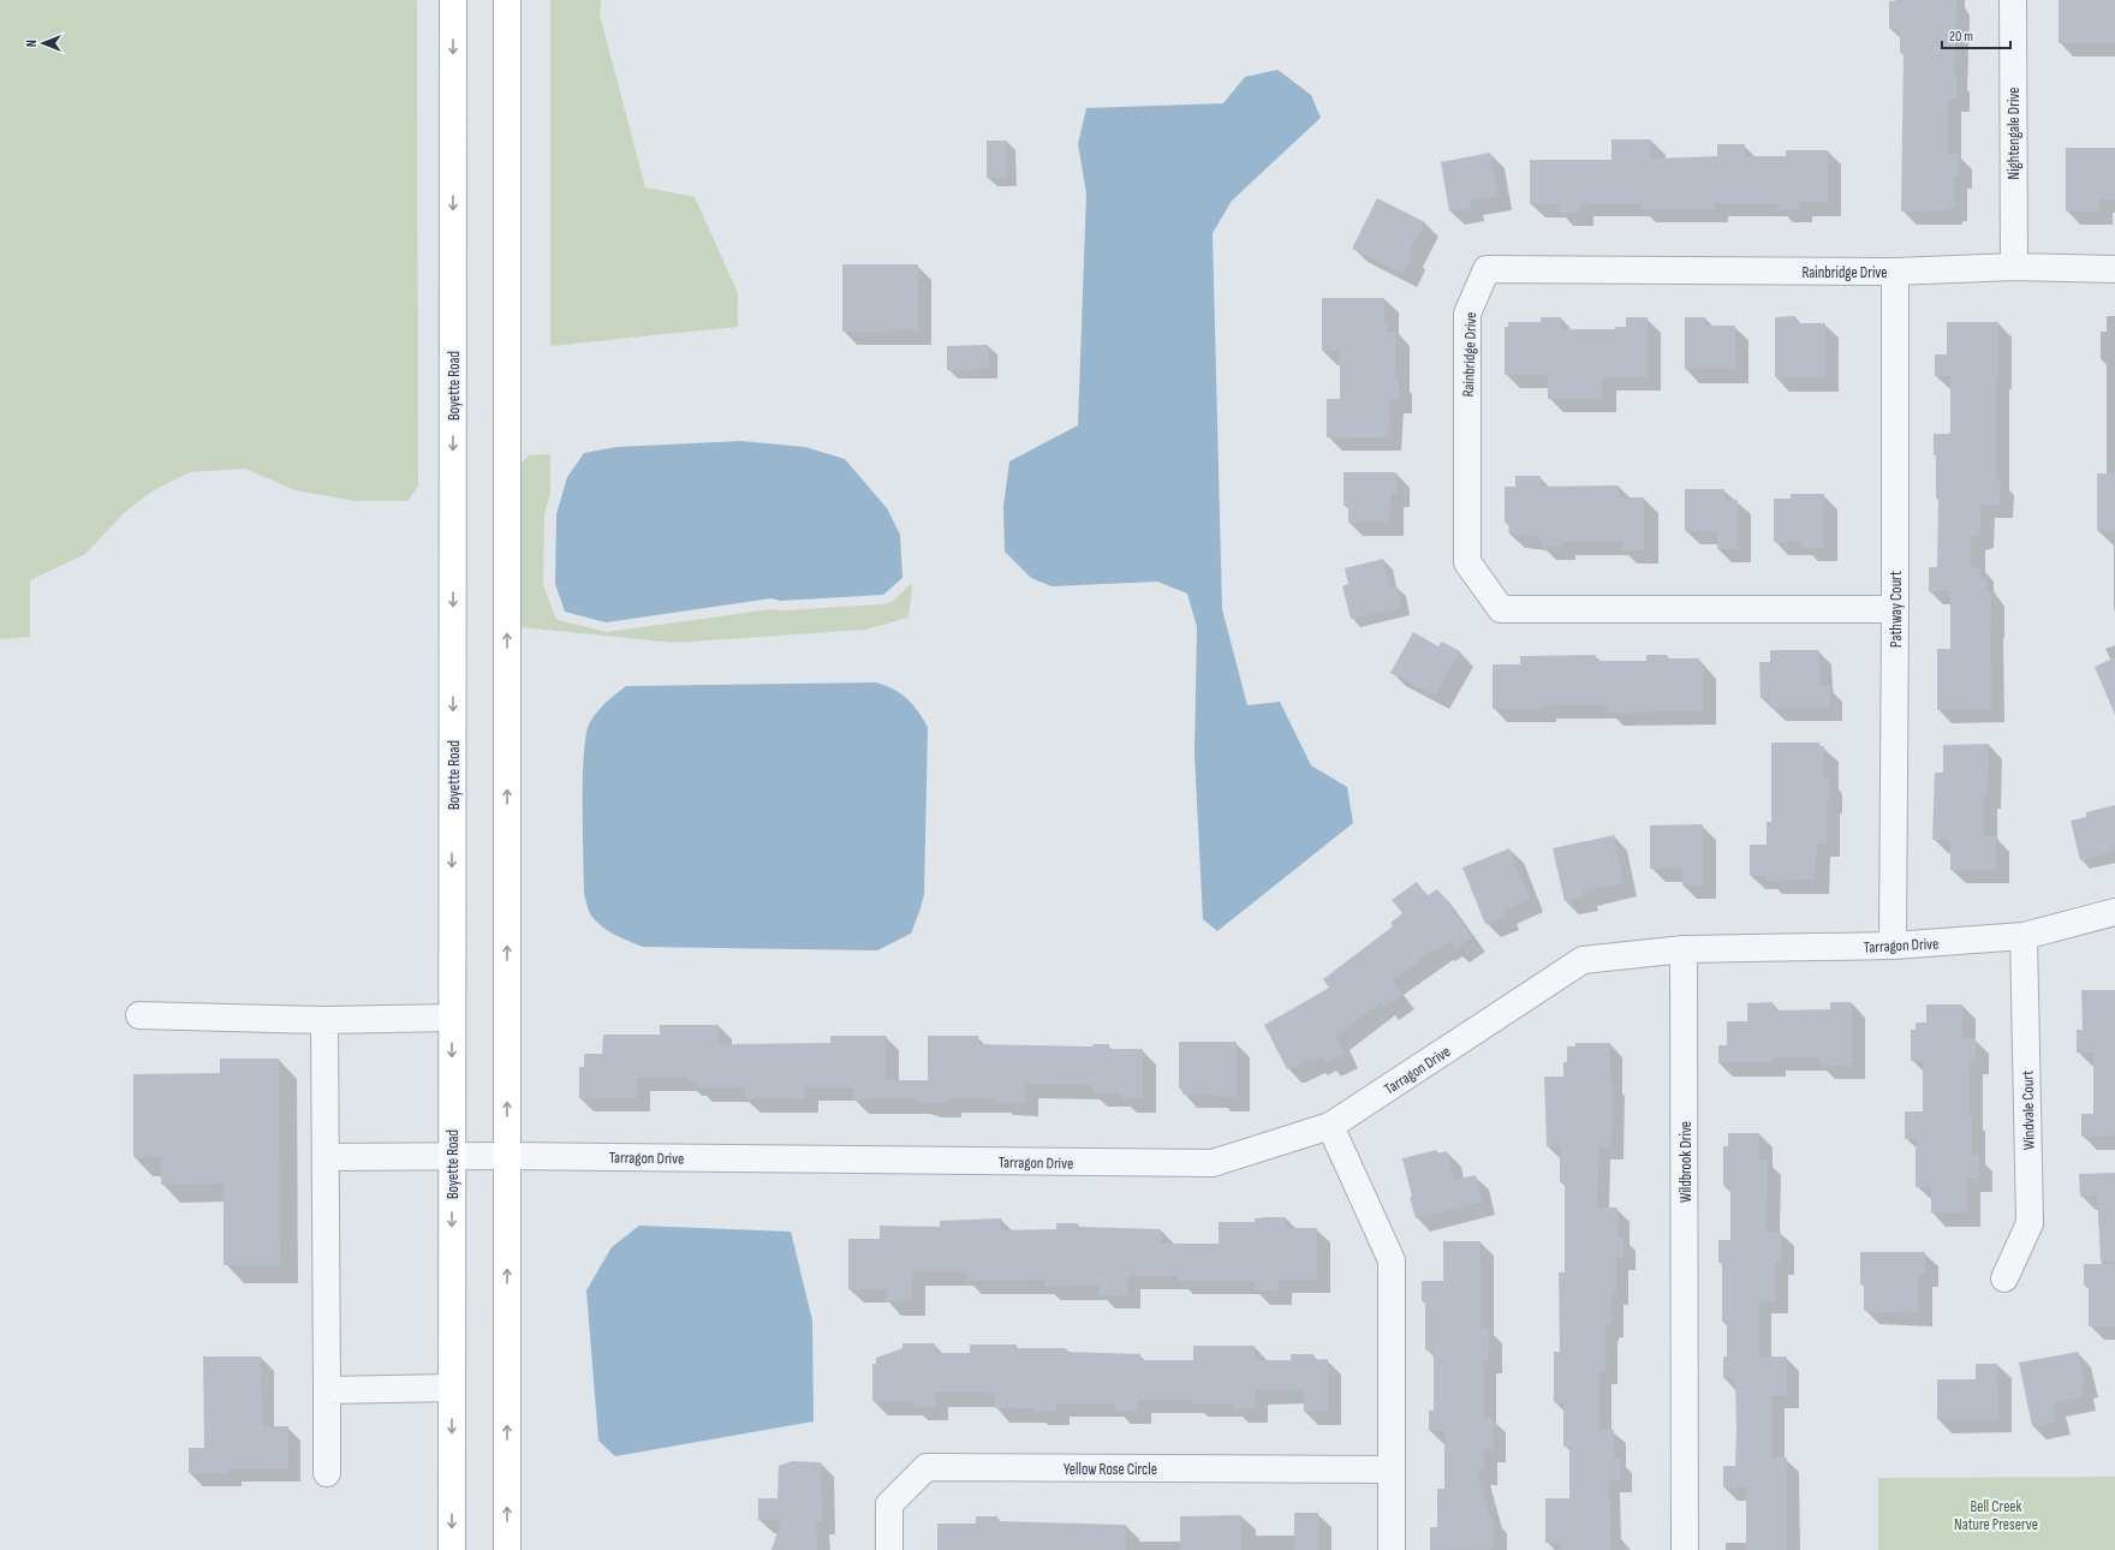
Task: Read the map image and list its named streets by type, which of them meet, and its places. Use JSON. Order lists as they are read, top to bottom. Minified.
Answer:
{"streets":{"main road":["Boyette Road"],"street":["Nightengale Drive","Rainbridge Drive","Pathway Court","Tarragon Drive","Windvale Court","Wildbrook Drive","Yellow Rose Circle"]},"crossings":[["Nightengale Drive","Rainbridge Drive"],["Rainbridge Drive","Pathway Court"],["Boyette Road","Tarragon Drive"],["Pathway Court","Tarragon Drive"],["Tarragon Drive","Windvale Court"],["Tarragon Drive","Wildbrook Drive"]],"parks":["Bell Creek Nature Preserve"],"scale_bar":"20 m","north":"left"}
